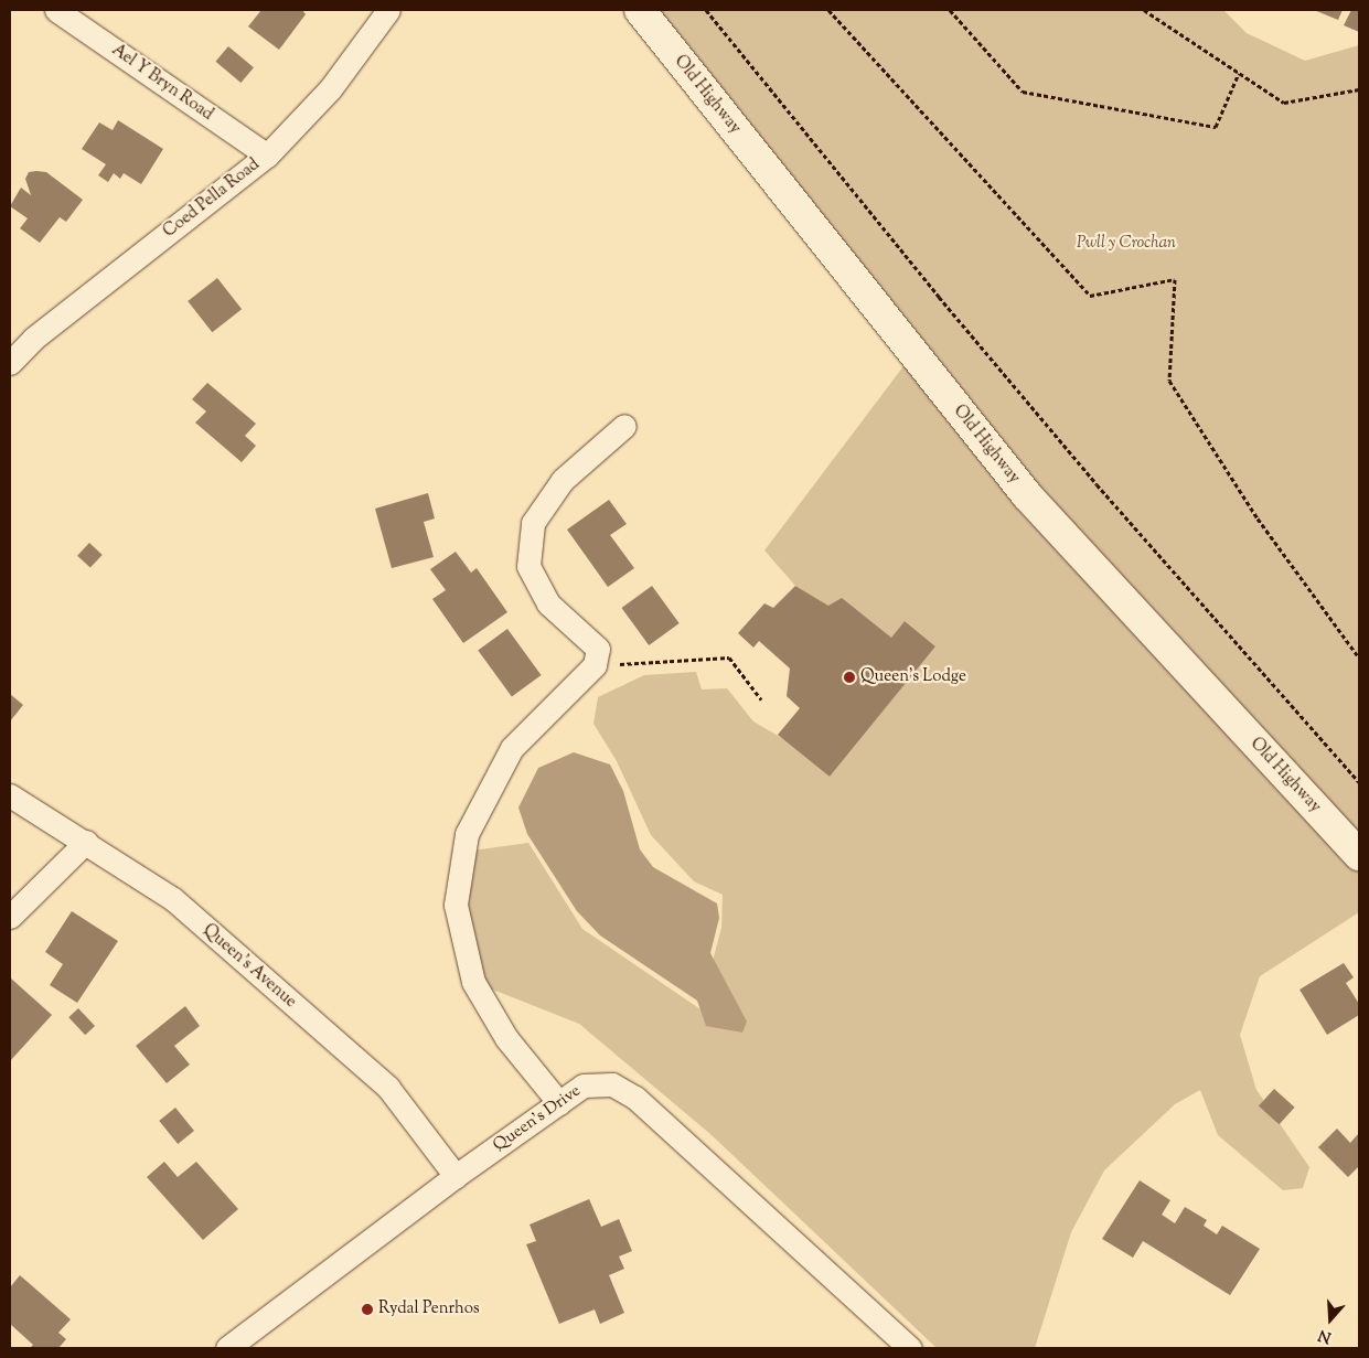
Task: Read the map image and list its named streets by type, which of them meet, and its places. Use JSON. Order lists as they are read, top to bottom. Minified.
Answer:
{"streets":{"street":["Ael Y Bryn Road","Old Highway","Coed Pella Road","Queen's Avenue","Queen's Drive"]},"crossings":[["Ael Y Bryn Road","Coed Pella Road"],["Queen's Avenue","Queen's Drive"]],"parks":["Pwll y Crochan"],"places":["Queen's Lodge","Rydal Penrhos"],"north":"bottom"}
